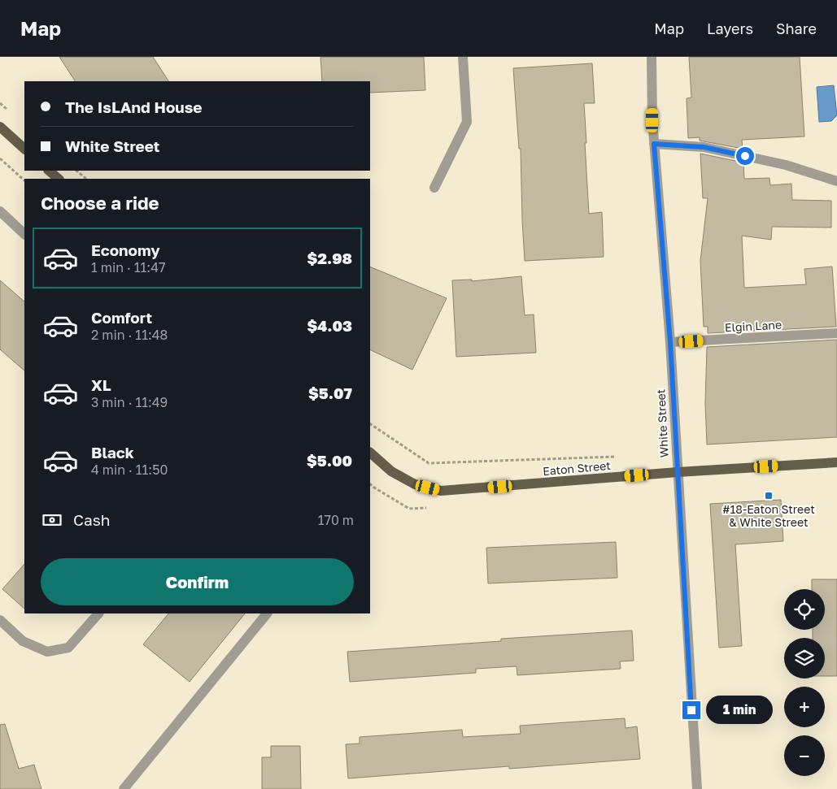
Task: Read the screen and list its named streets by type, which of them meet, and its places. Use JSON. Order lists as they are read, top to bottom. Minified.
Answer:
{"streets":{"main road":["Eaton Street"],"street":["Elgin Lane","White Street"]},"crossings":[["Elgin Lane","White Street"],["White Street","Eaton Street"]],"places":{"transit":["#18-Eaton Street & White Street"]},"page":{"header":"Map","nav":["Map","Layers","Share"],"banner":["The IsLAnd House","White Street"],"heading":"Choose a ride","list":[{"name":"Economy","note":"1 min · 11:47","value":"$2.98"},{"name":"Comfort","note":"2 min · 11:48","value":"$4.03"},{"name":"XL","note":"3 min · 11:49","value":"$5.07"},{"name":"Black","note":"4 min · 11:50","value":"$5.00"}],"pay":["Cash","170 m"],"buttons":"Confirm","map_buttons":["+","−"],"bubble":"1 min"}}
